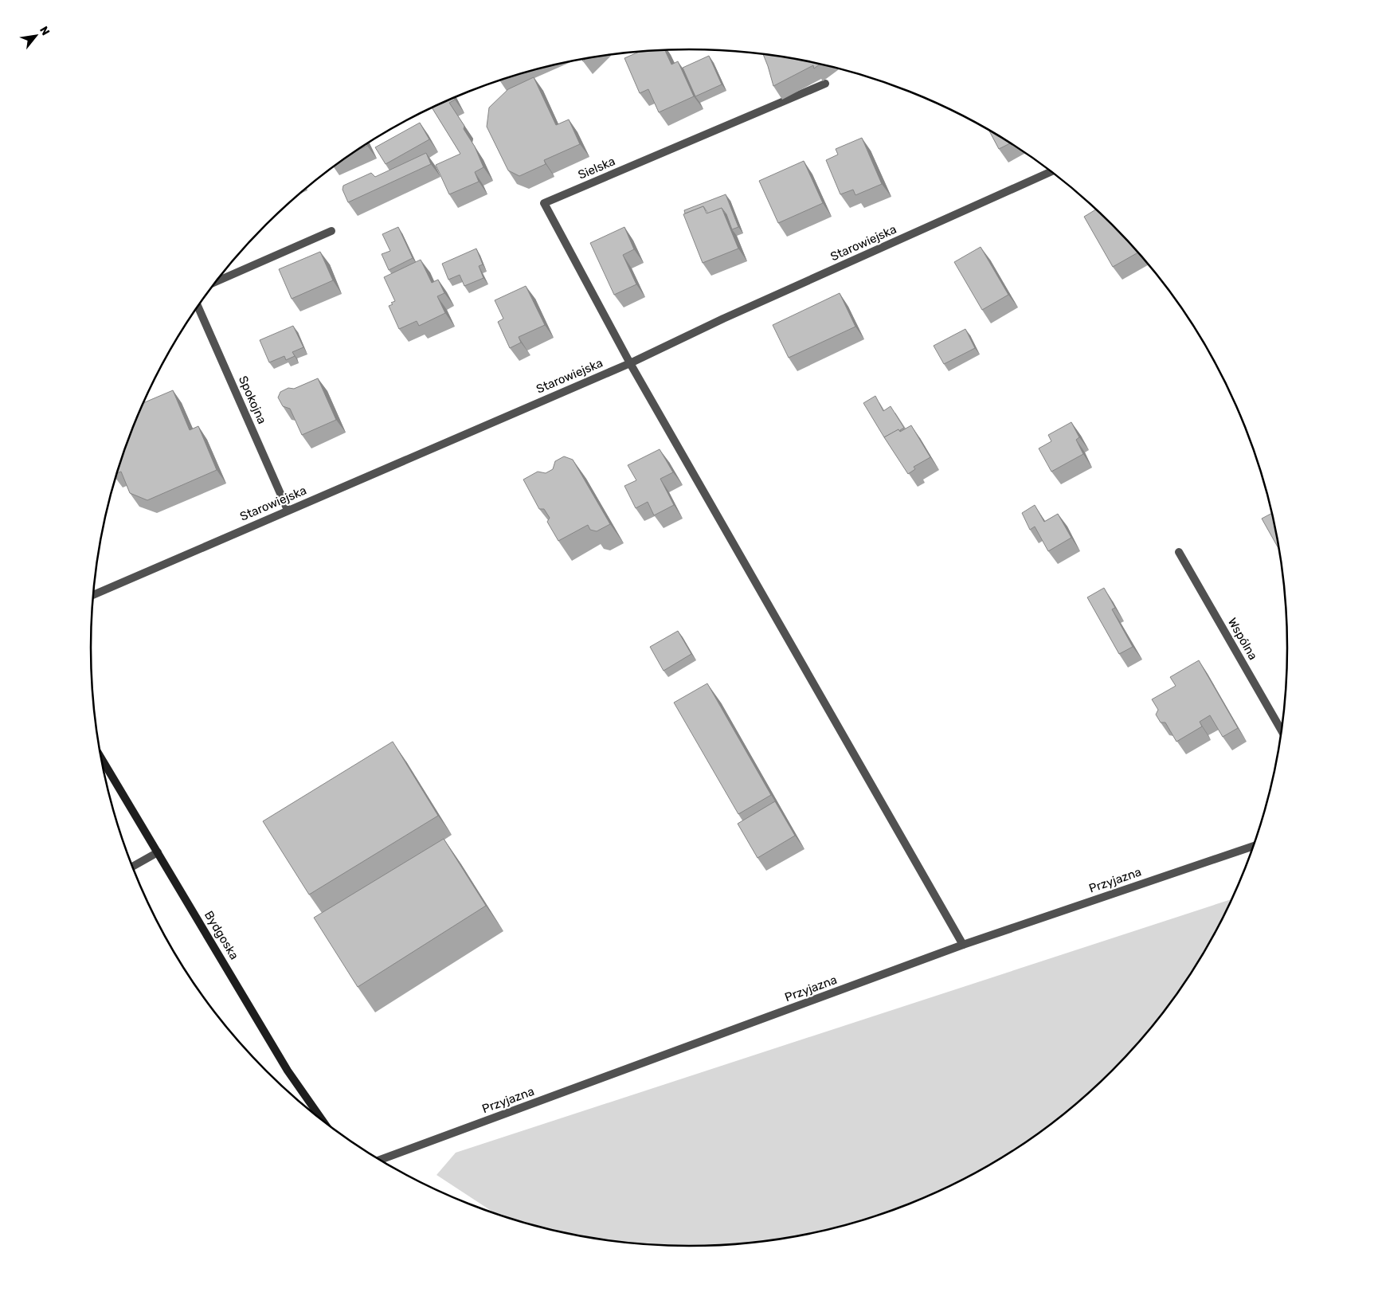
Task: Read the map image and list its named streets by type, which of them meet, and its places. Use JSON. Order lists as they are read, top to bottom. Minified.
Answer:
{"streets":{"main road":["Bydgoska"],"street":["Sielska","Starowiejska","Spokojna","Wspólna","Przyjazna"]},"crossings":[["Sielska","Starowiejska"],["Starowiejska","Spokojna"]],"north":"top right"}
